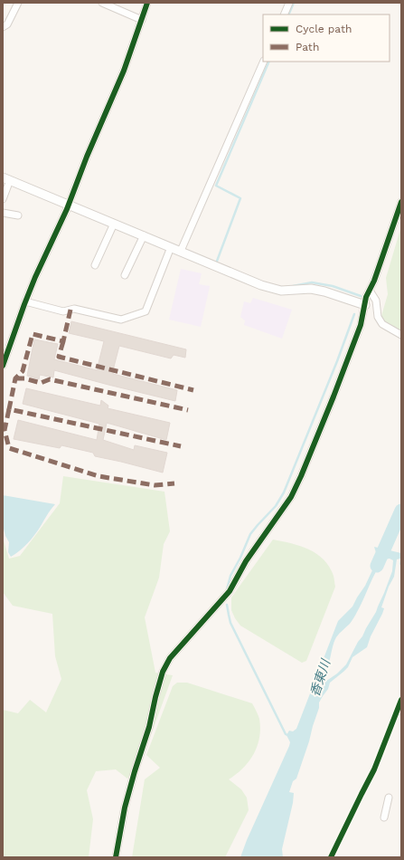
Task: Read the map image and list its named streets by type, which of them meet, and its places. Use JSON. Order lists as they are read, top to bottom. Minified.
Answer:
{"water":["香東川"],"legend":["Cycle path","Path"]}
